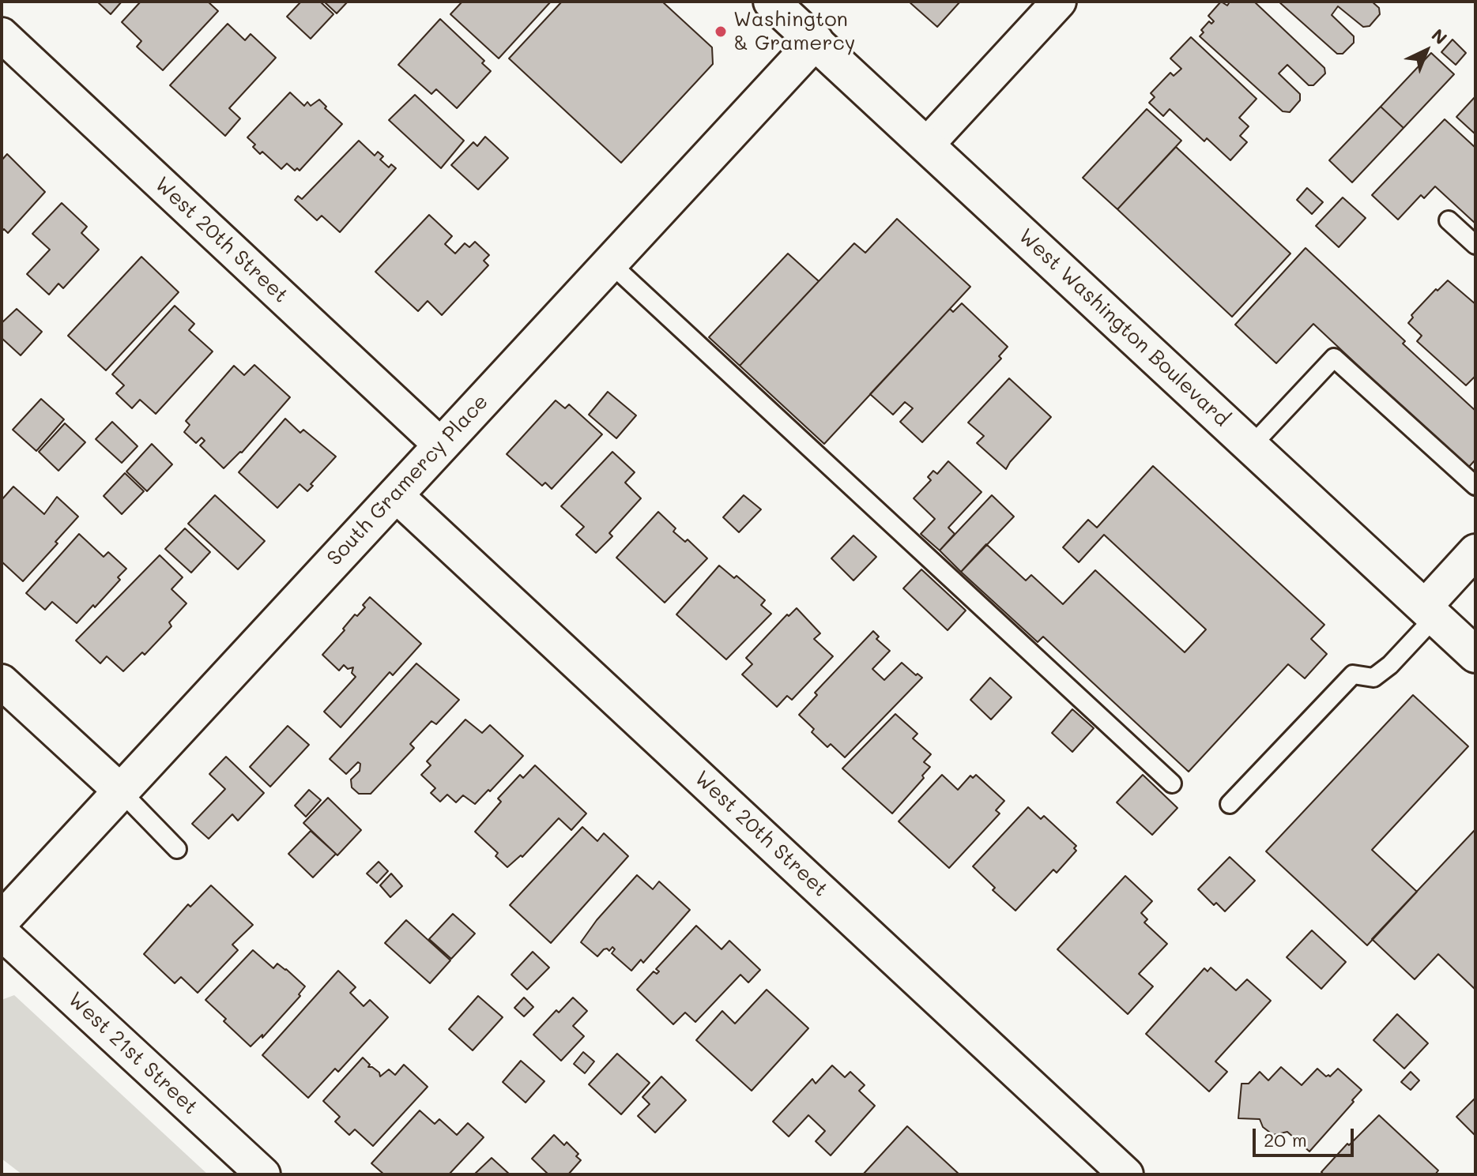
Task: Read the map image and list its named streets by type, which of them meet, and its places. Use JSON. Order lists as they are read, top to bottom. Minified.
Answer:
{"streets":{"street":["West 20th Street","West Washington Boulevard","South Gramercy Place","West 21st Street"]},"crossings":[["West 20th Street","South Gramercy Place"],["West Washington Boulevard","South Gramercy Place"]],"places":["Washington & Gramercy"],"scale_bar":"20 m","north":"top right"}
